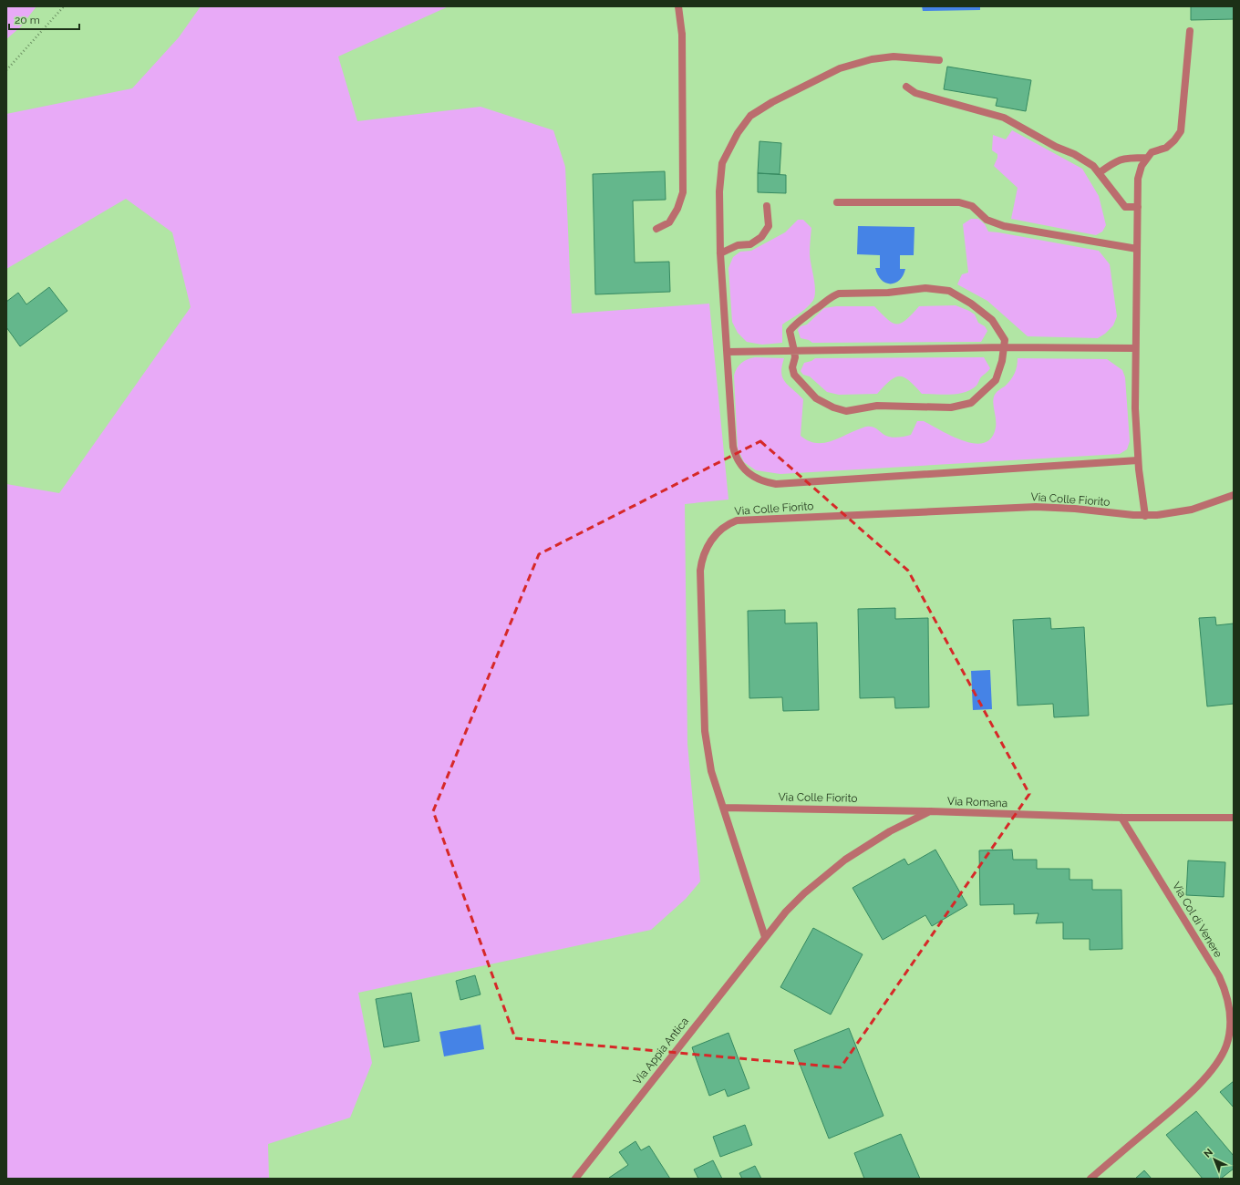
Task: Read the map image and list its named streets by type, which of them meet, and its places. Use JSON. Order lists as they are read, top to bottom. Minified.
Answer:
{"streets":{"street":["Via Colle Fiorito","Via Romana","Via Col di Venere","Via Appia Antica"]},"crossings":[["Via Colle Fiorito","Via Romana"],["Via Romana","Via Col di Venere"],["Via Romana","Via Appia Antica"]],"scale_bar":"20 m","north":"top left"}
